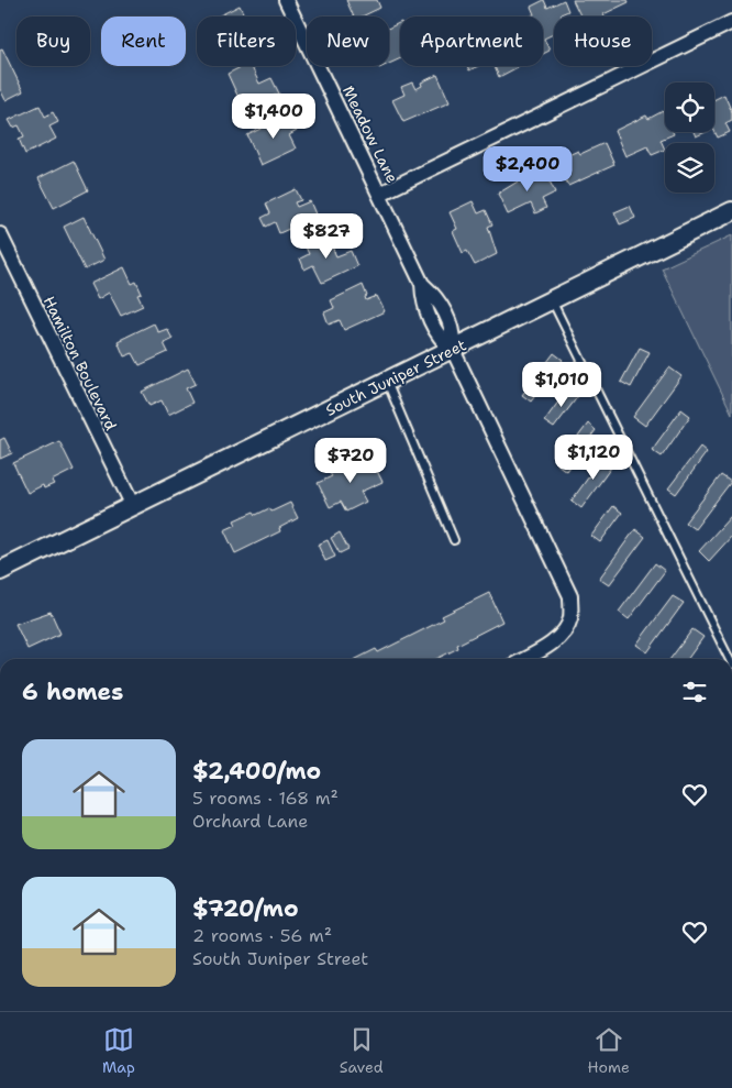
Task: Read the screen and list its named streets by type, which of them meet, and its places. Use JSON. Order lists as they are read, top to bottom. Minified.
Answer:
{"streets":{"street":["Meadow Lane","Hamilton Boulevard","South Juniper Street"]},"crossings":[["Meadow Lane","South Juniper Street"],["Hamilton Boulevard","South Juniper Street"]],"page":{"chip":["Buy","Rent","Filters","New","Apartment","House"],"price":["$1,400","$2,400","$827","$1,010","$1,120","$720"],"heading":"6 homes","list":[{"name":"$2,400/mo","note":"5 rooms · 168 m² · Orchard Lane"},{"name":"$720/mo","note":"2 rooms · 56 m² · South Juniper Street"}],"tabs":["Map","Saved","Home"]}}
